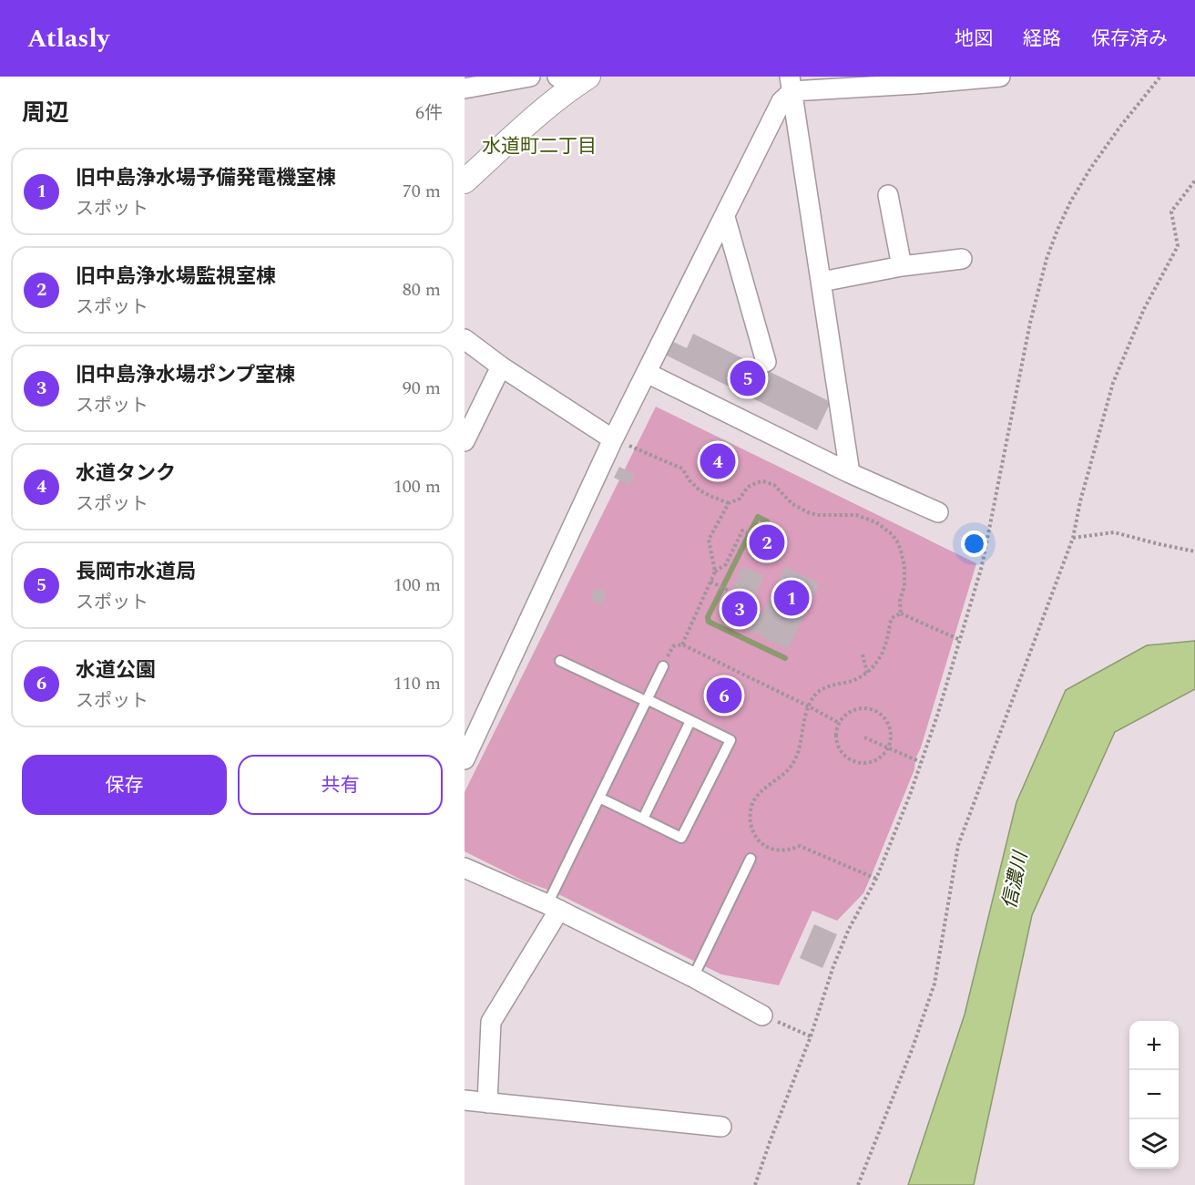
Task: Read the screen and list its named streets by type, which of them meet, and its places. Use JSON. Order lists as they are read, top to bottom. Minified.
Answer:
{"districts":["水道町二丁目"],"water":["信濃川"],"page":{"header":"Atlasly","nav":["地図","経路","保存済み"],"heading":["周辺","6件"],"list":[{"mark":"1","name":"旧中島浄水場予備発電機室棟","note":"スポット","value":"70 m"},{"mark":"2","name":"旧中島浄水場監視室棟","note":"スポット","value":"80 m"},{"mark":"3","name":"旧中島浄水場ポンプ室棟","note":"スポット","value":"90 m"},{"mark":"4","name":"水道タンク","note":"スポット","value":"100 m"},{"mark":"5","name":"長岡市水道局","note":"スポット","value":"100 m"},{"mark":"6","name":"水道公園","note":"スポット","value":"110 m"}],"pins":["5","4","2","1","3","6"],"buttons":["保存","共有"],"map_buttons":["+","−"]}}
